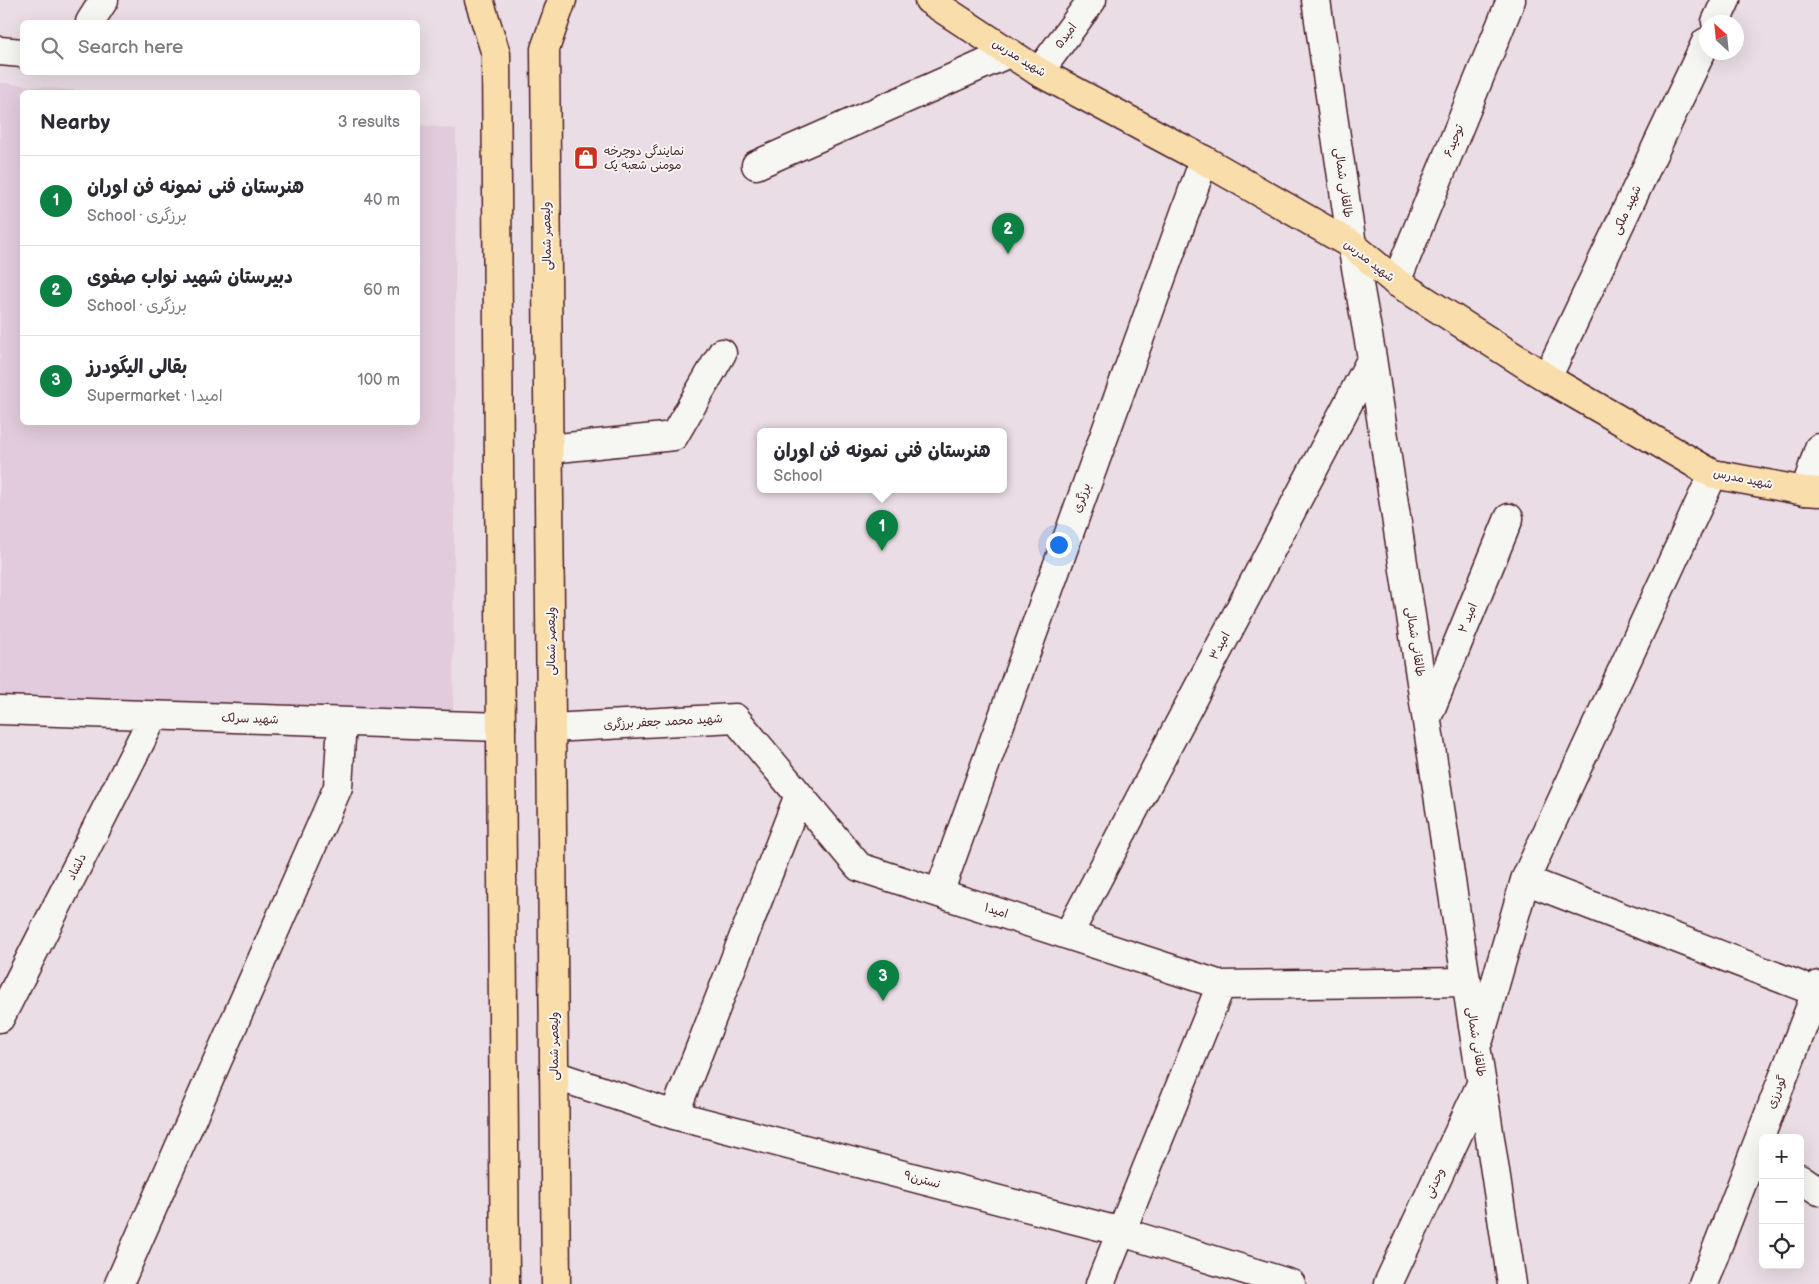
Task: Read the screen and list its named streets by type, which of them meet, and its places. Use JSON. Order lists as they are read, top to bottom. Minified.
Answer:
{"streets":{"main road":["شهید مدرس","ولیعصر شمالی"],"street":["امید۵","توحید۶","طالقانی شمالی","شهید ملکی","برزگری","امید ۲","امید۳","شهید سرلک","شهید محمد جعفر برزگری","دلشاد","امید۱","گودرزی","نسترن۹","وحدتی"]},"crossings":[["امید۵","شهید مدرس"],["شهید مدرس","توحید۶"],["شهید مدرس","طالقانی شمالی"],["شهید مدرس","شهید ملکی"],["شهید مدرس","برزگری"],["طالقانی شمالی","امید ۲"],["طالقانی شمالی","امید۳"],["طالقانی شمالی","امید۱"],["طالقانی شمالی","وحدتی"],["ولیعصر شمالی","شهید محمد جعفر برزگری"],["ولیعصر شمالی","نسترن۹"],["برزگری","امید۱"],["امید۳","امید۱"],["شهید سرلک","دلشاد"],["شهید محمد جعفر برزگری","امید۱"]],"places":{"shop":["نمایندگی دوچرخه مومنی شعبه یک"]},"north":"top left","page":{"search":"Search here","heading":["Nearby","3 results"],"list":[{"mark":"1","name":"هنرستان فنی نمونه فن اوران","note":"School · برزگری","value":"40 m"},{"mark":"2","name":"دبیرستان شهید نواب صفوی","note":"School · برزگری","value":"60 m"},{"mark":"3","name":"بقالی الیگودرز","note":"Supermarket · امید۱","value":"100 m"}],"pins":["2","1","3"],"popup":["هنرستان فنی نمونه فن اوران","School"],"map_buttons":["+","−"]}}
